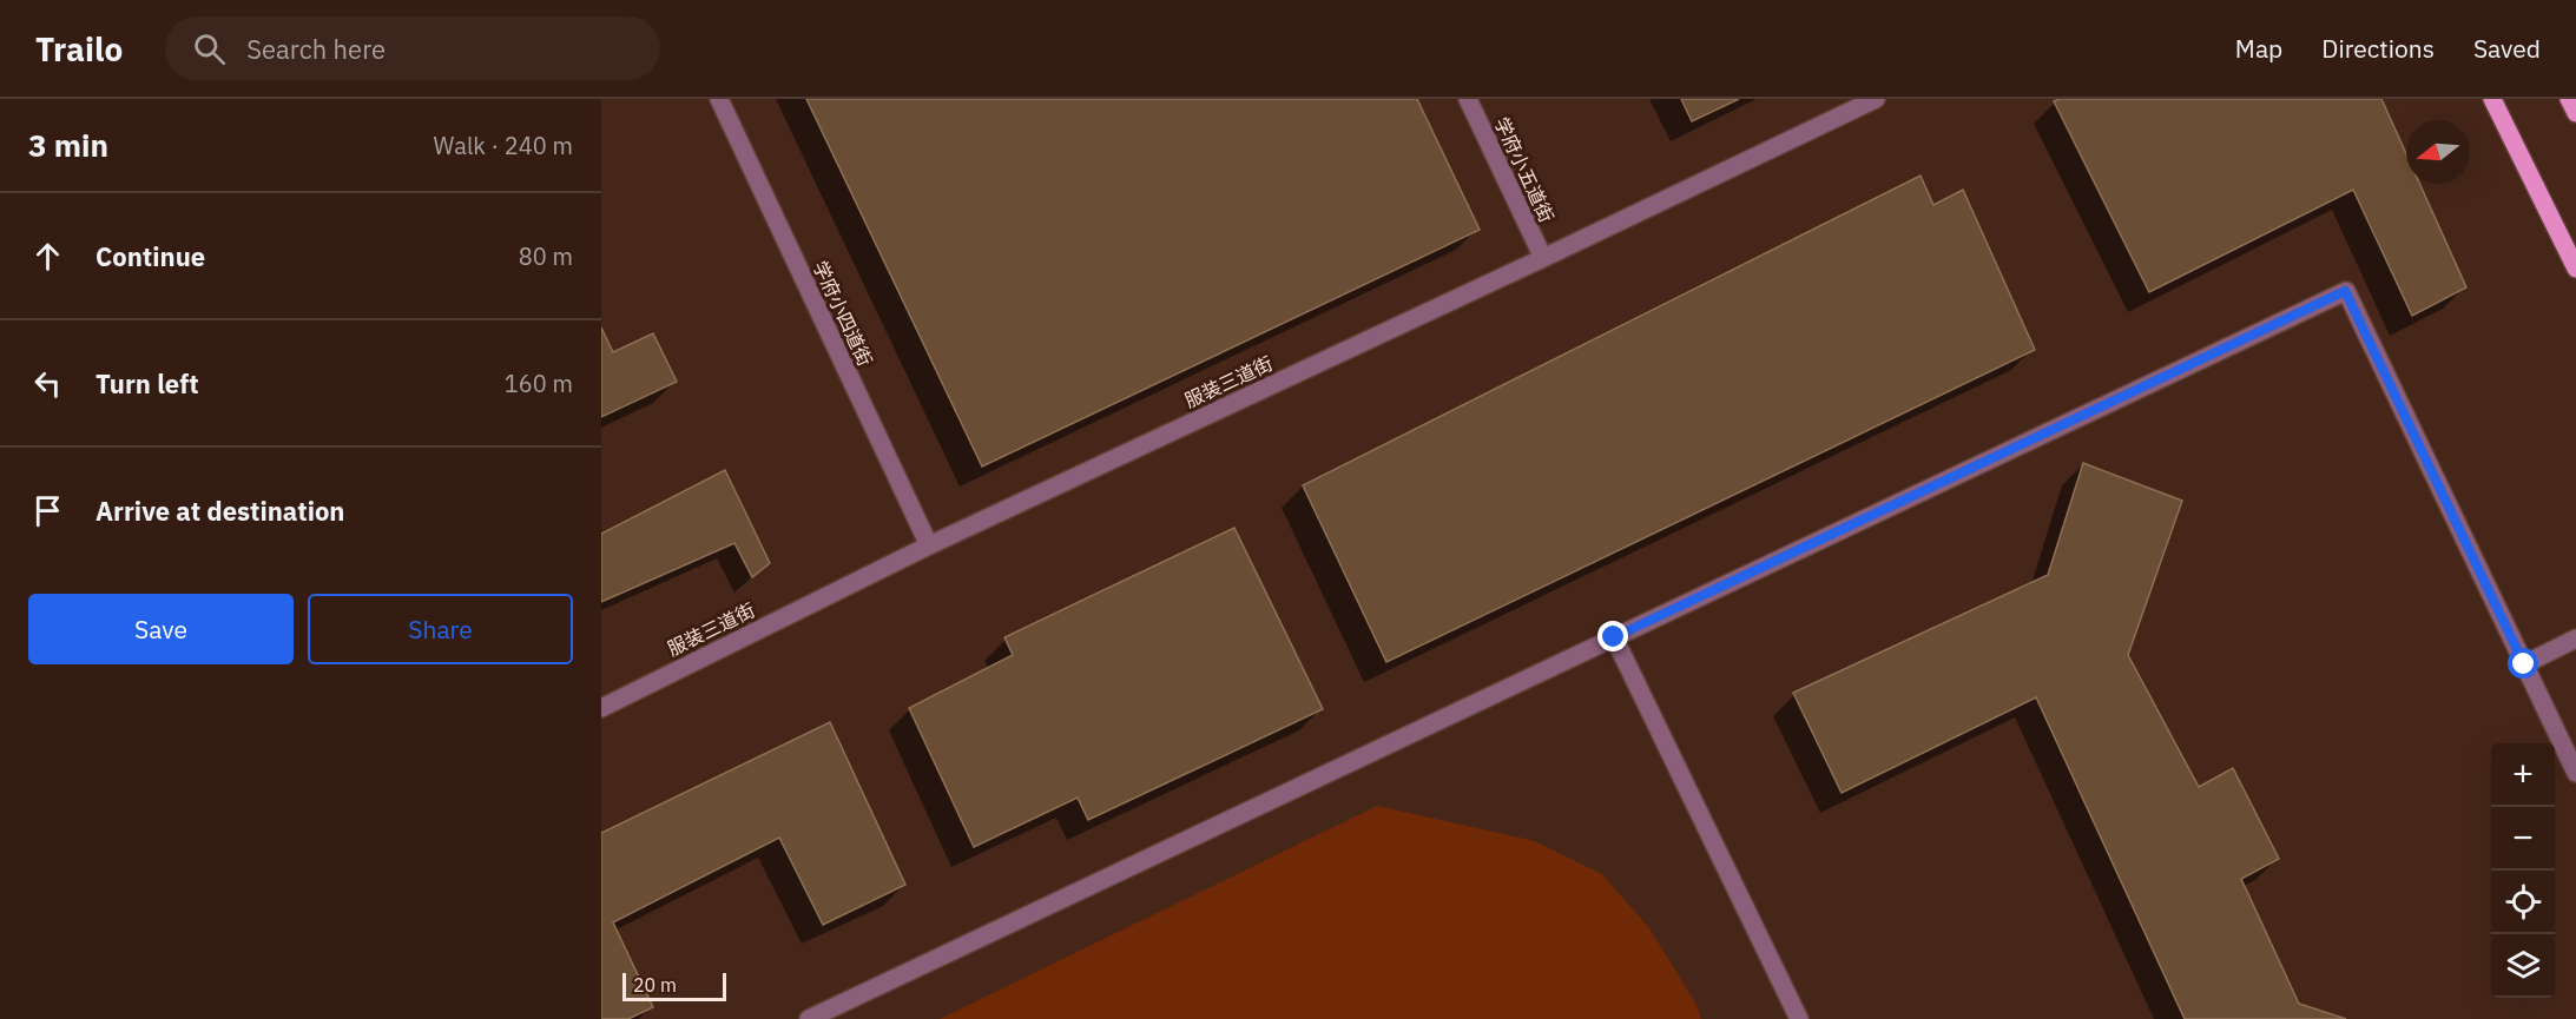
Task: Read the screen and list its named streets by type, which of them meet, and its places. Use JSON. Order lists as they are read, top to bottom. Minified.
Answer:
{"streets":{"street":["学府小五道街","学府小四道街","服装三道街"]},"crossings":[["学府小五道街","服装三道街"],["学府小四道街","服装三道街"]],"scale_bar":"20 m","north":"left","page":{"header":"Trailo","search":"Search here","nav":["Map","Directions","Saved"],"heading":["3 min","Walk · 240 m"],"list":[["Continue","80 m"],["Turn left","160 m"],"Arrive at destination"],"buttons":["Save","Share"],"map_buttons":["+","−"],"scale":"20 m"}}
